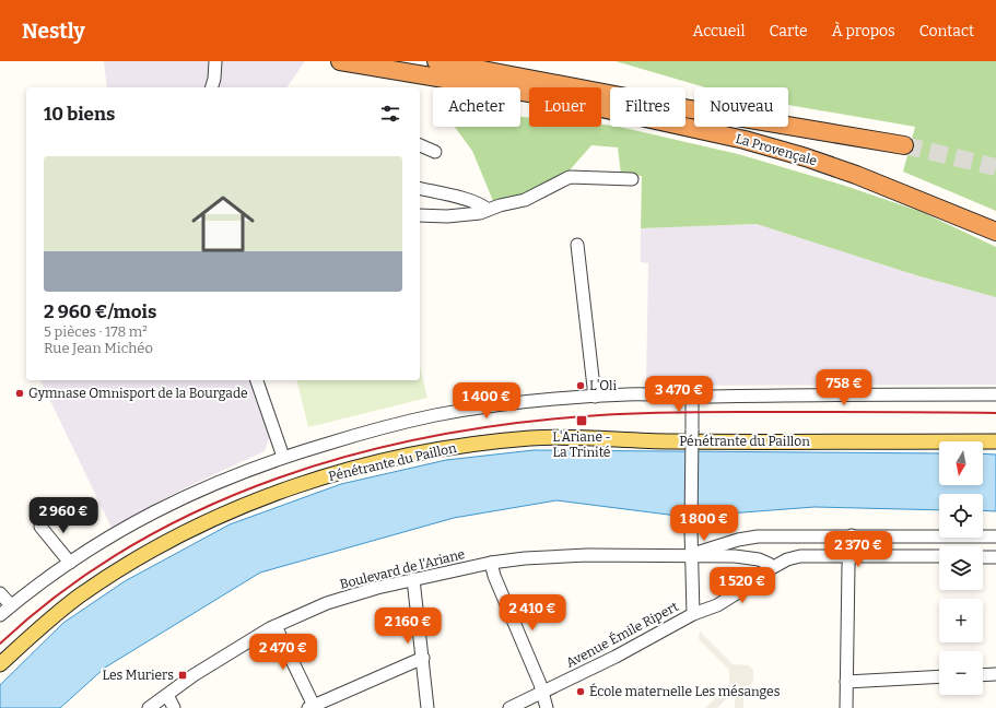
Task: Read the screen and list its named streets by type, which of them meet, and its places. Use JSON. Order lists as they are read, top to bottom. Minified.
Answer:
{"streets":{"highway":["La Provençale"],"main road":["Pénétrante du Paillon"],"street":["Boulevard de l'Ariane","Avenue Émile Ripert"]},"crossings":[["Boulevard de l'Ariane","Avenue Émile Ripert"]],"places":{"other":["L'Oli","Gymnase Omnisport de la Bourgade","École maternelle Les mésanges"],"transit":["L'Ariane - La Trinité","Les Muriers"]},"north":"bottom","page":{"header":"Nestly","nav":["Accueil","Carte","À propos","Contact"],"chip":["Acheter","Louer","Filtres","Nouveau"],"heading":"10 biens","list":[{"name":"2 960 €/mois","note":"5 pièces · 178 m² · Rue Jean Michéo"}],"price":["758 €","3 470 €","1 400 €","2 960 €","1 800 €","2 370 €","1 520 €","2 410 €","2 160 €","2 470 €"],"map_buttons":["+","−"]}}
